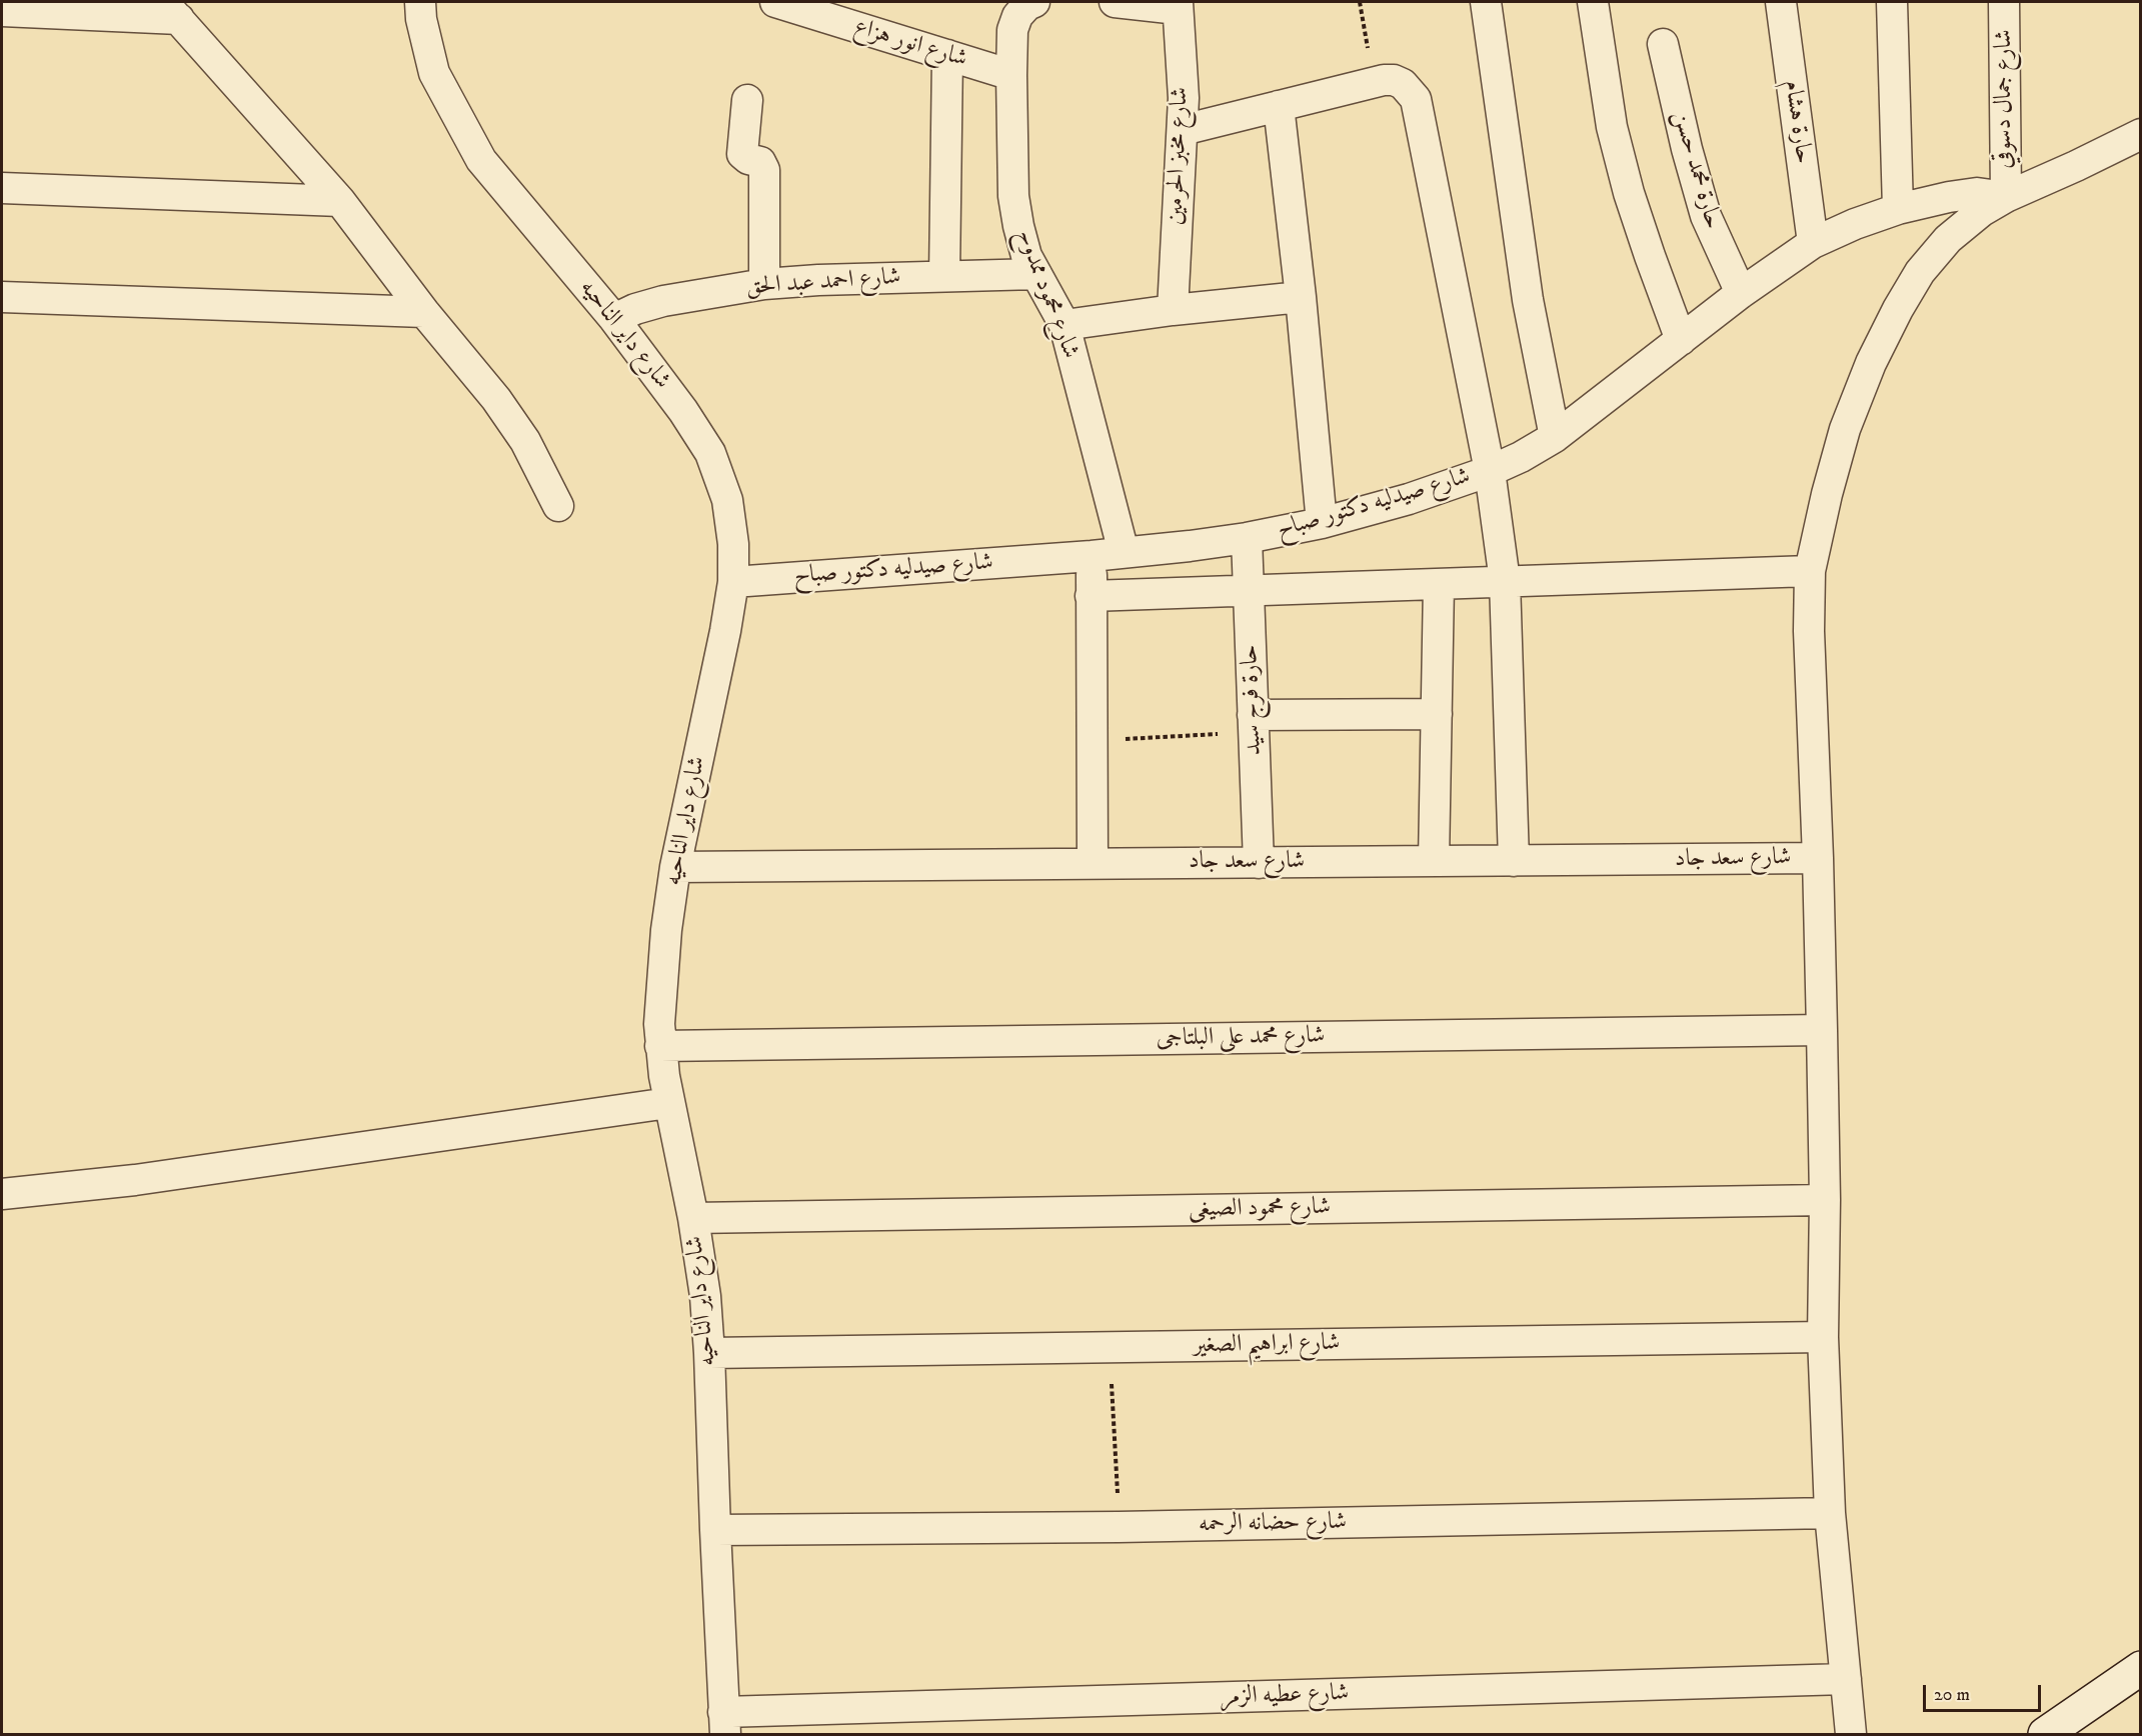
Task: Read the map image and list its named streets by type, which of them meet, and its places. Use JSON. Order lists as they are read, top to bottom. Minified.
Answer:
{"streets":{"street":["شارع انور هزاع","شارع جمال دسوقي","حارة هشام","شارع مخبز الحرمين","حارة محمد حسن","شارع احمد عبد الحق","شارع محمود ممدوح","شارع داير الناحيه","شارع صيدليه دكتور صباح","حارة فرج سيد","شارع سعد جاد","شارع محمد على البلتاجى","شارع محمود الصيغى","شارع ابراهيم الصغير","شارع حضانه الرحمه","شارع عطيه الزمر"]},"crossings":[["شارع انور هزاع","شارع محمود ممدوح"],["شارع جمال دسوقي","شارع صيدليه دكتور صباح"],["حارة هشام","شارع صيدليه دكتور صباح"],["حارة محمد حسن","شارع صيدليه دكتور صباح"],["شارع احمد عبد الحق","شارع محمود ممدوح"],["شارع احمد عبد الحق","شارع داير الناحيه"],["شارع محمود ممدوح","شارع صيدليه دكتور صباح"],["شارع داير الناحيه","شارع صيدليه دكتور صباح"],["شارع داير الناحيه","شارع سعد جاد"],["شارع داير الناحيه","شارع محمد على البلتاجى"],["شارع داير الناحيه","شارع محمود الصيغى"],["شارع داير الناحيه","شارع ابراهيم الصغير"],["شارع داير الناحيه","شارع حضانه الرحمه"],["شارع داير الناحيه","شارع عطيه الزمر"],["شارع صيدليه دكتور صباح","حارة فرج سيد"],["حارة فرج سيد","شارع سعد جاد"]],"scale_bar":"20 m"}
